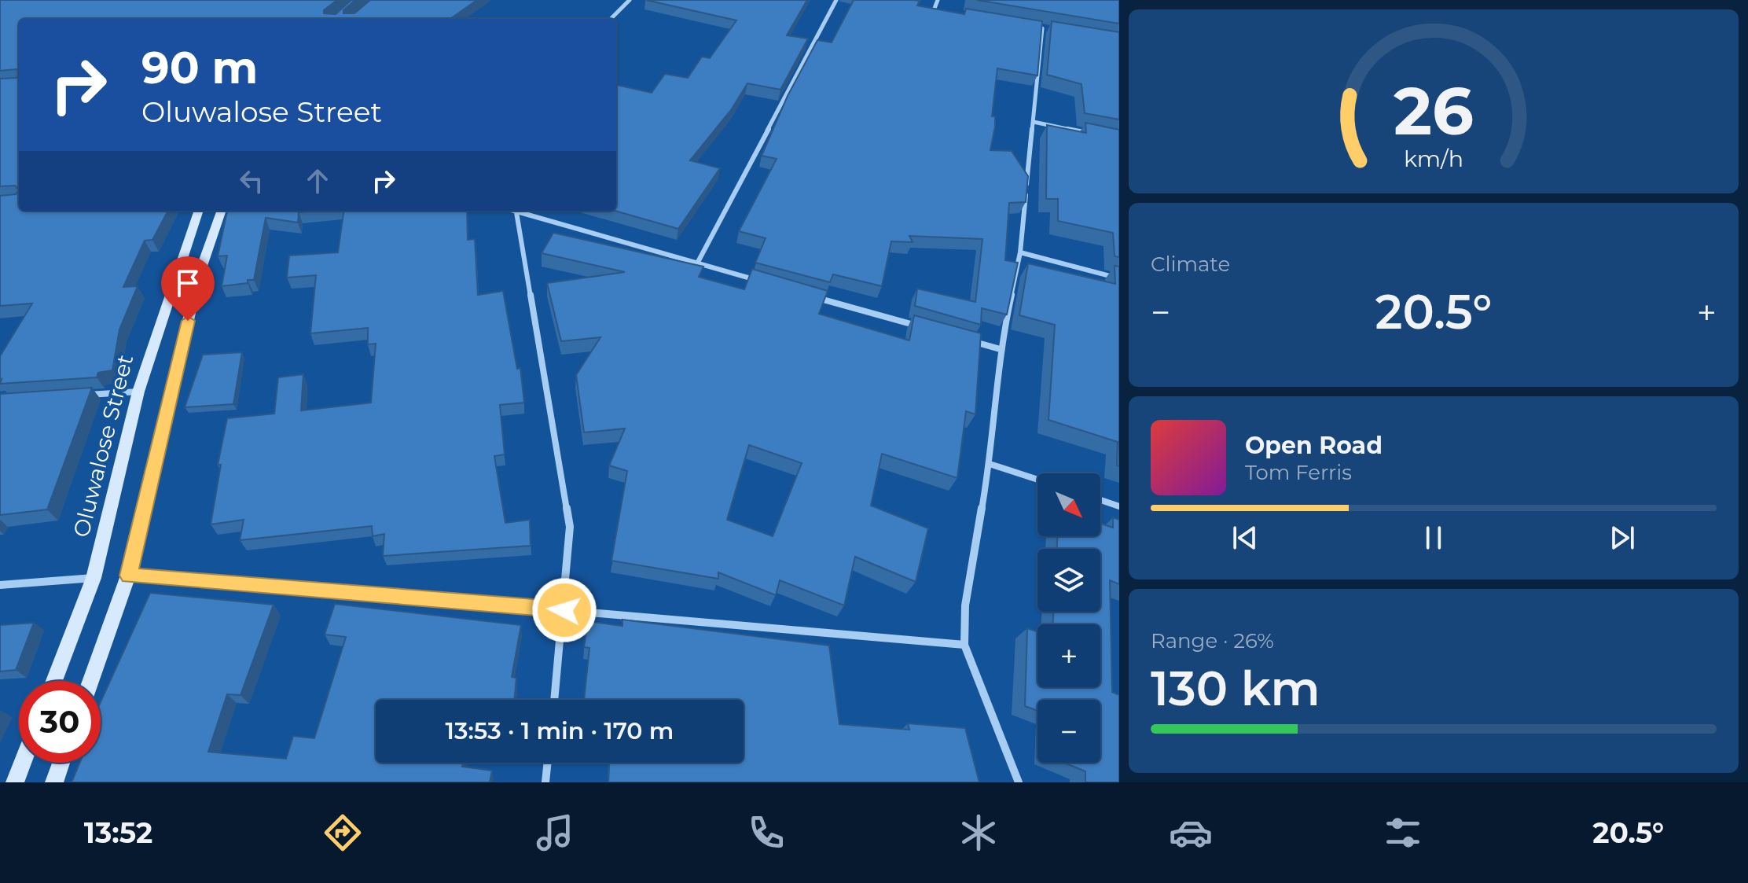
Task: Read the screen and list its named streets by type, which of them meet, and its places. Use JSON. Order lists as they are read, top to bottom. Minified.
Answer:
{"streets":{"street":["Oluwalose Street"]},"north":"bottom right","page":{"turn":["90 m","Oluwalose Street"],"tile":["Climate",["Range · 26%","130 km"]],"heat":["−","20.5°","+"],"song":["Open Road","Tom Ferris"],"map_buttons":["+","−"],"limit":"30","trip":"13:53 · 1 min · 170 m","tabs":["13:52","20.5°"],"gauge":["26","km/h"]}}
